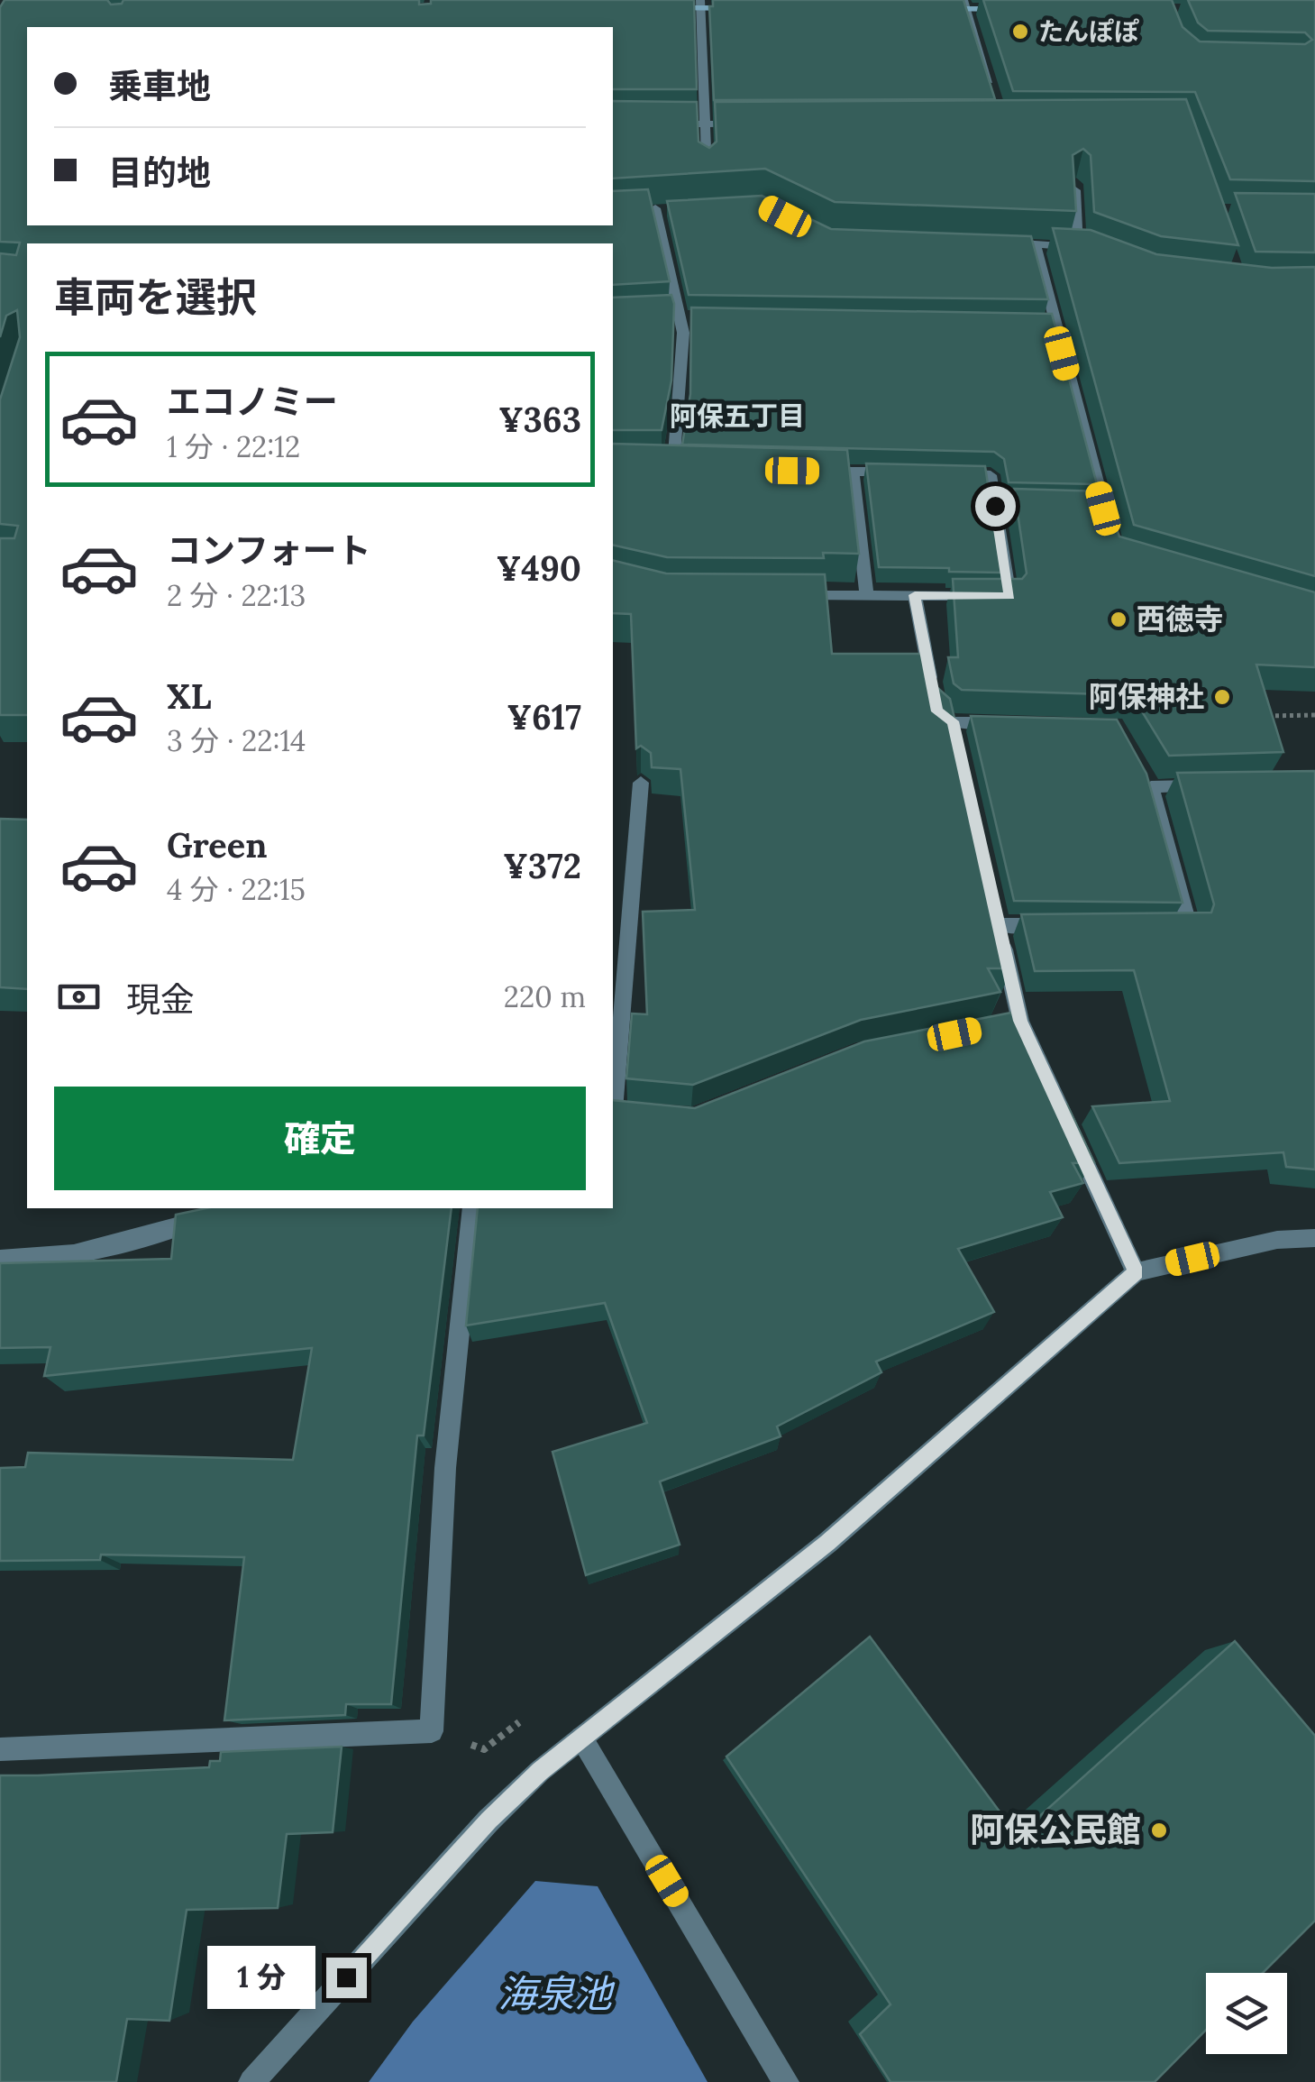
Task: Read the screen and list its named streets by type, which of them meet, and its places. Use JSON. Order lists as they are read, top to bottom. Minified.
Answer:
{"districts":["阿保五丁目"],"water":["海泉池"],"places":["たんぽぽ","西徳寺","阿保神社","阿保公民館"],"page":{"banner":["乗車地","目的地"],"heading":"車両を選択","list":[{"name":"エコノミー","note":"1 分 · 22:12","value":"¥363"},{"name":"コンフォート","note":"2 分 · 22:13","value":"¥490"},{"name":"XL","note":"3 分 · 22:14","value":"¥617"},{"name":"Green","note":"4 分 · 22:15","value":"¥372"}],"pay":["現金","220 m"],"buttons":"確定","bubble":"1 分"}}
